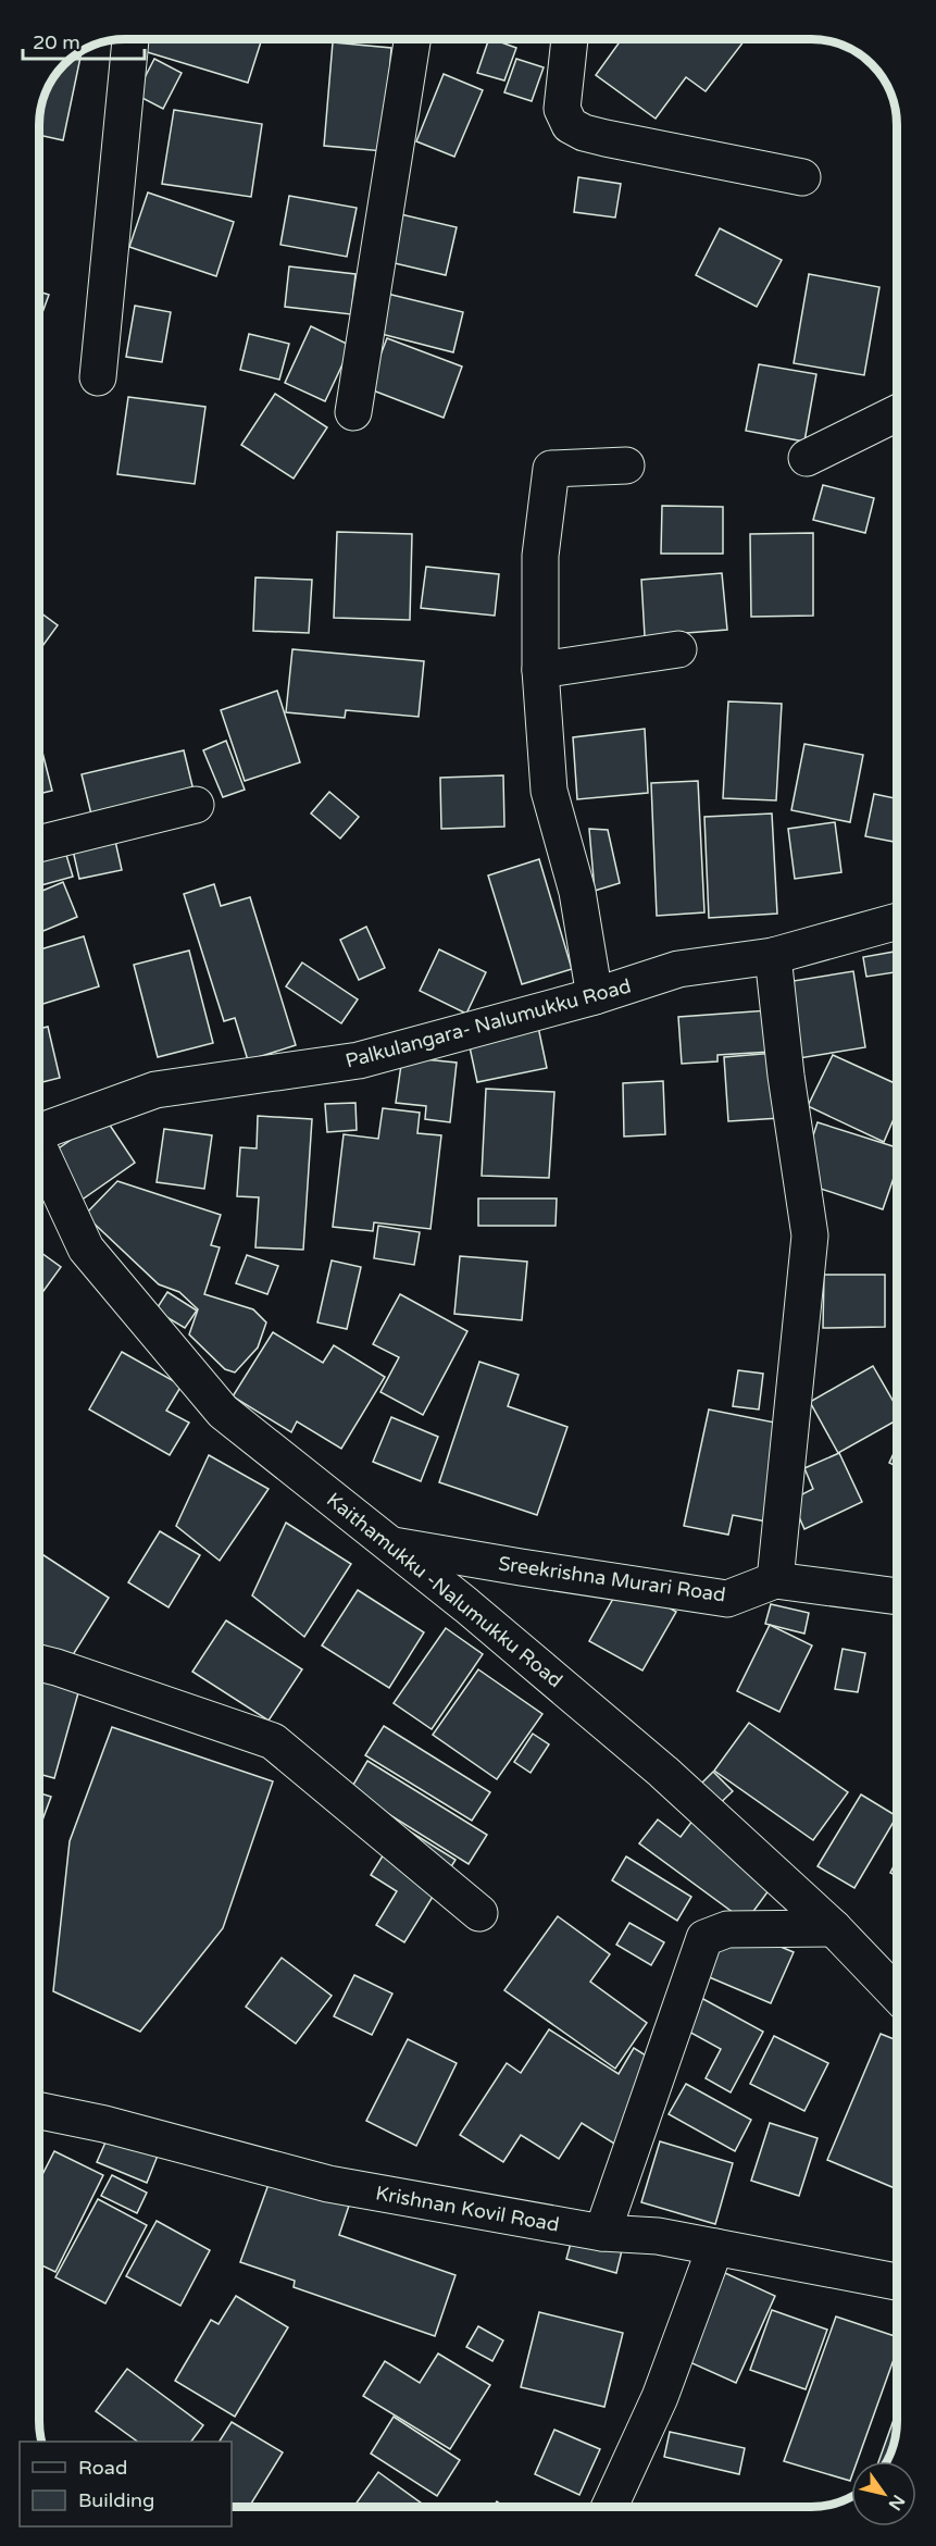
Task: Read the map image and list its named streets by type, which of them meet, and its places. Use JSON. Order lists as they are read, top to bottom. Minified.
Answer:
{"streets":{"street":["Palkulangara- Nalumukku Road","Sreekrishna Murari Road","Kaithamukku -Nalumukku Road","Krishnan Kovil Road"]},"crossings":[["Sreekrishna Murari Road","Kaithamukku -Nalumukku Road"]],"legend":["Road","Building"],"scale_bar":"20 m","north":"bottom right"}
